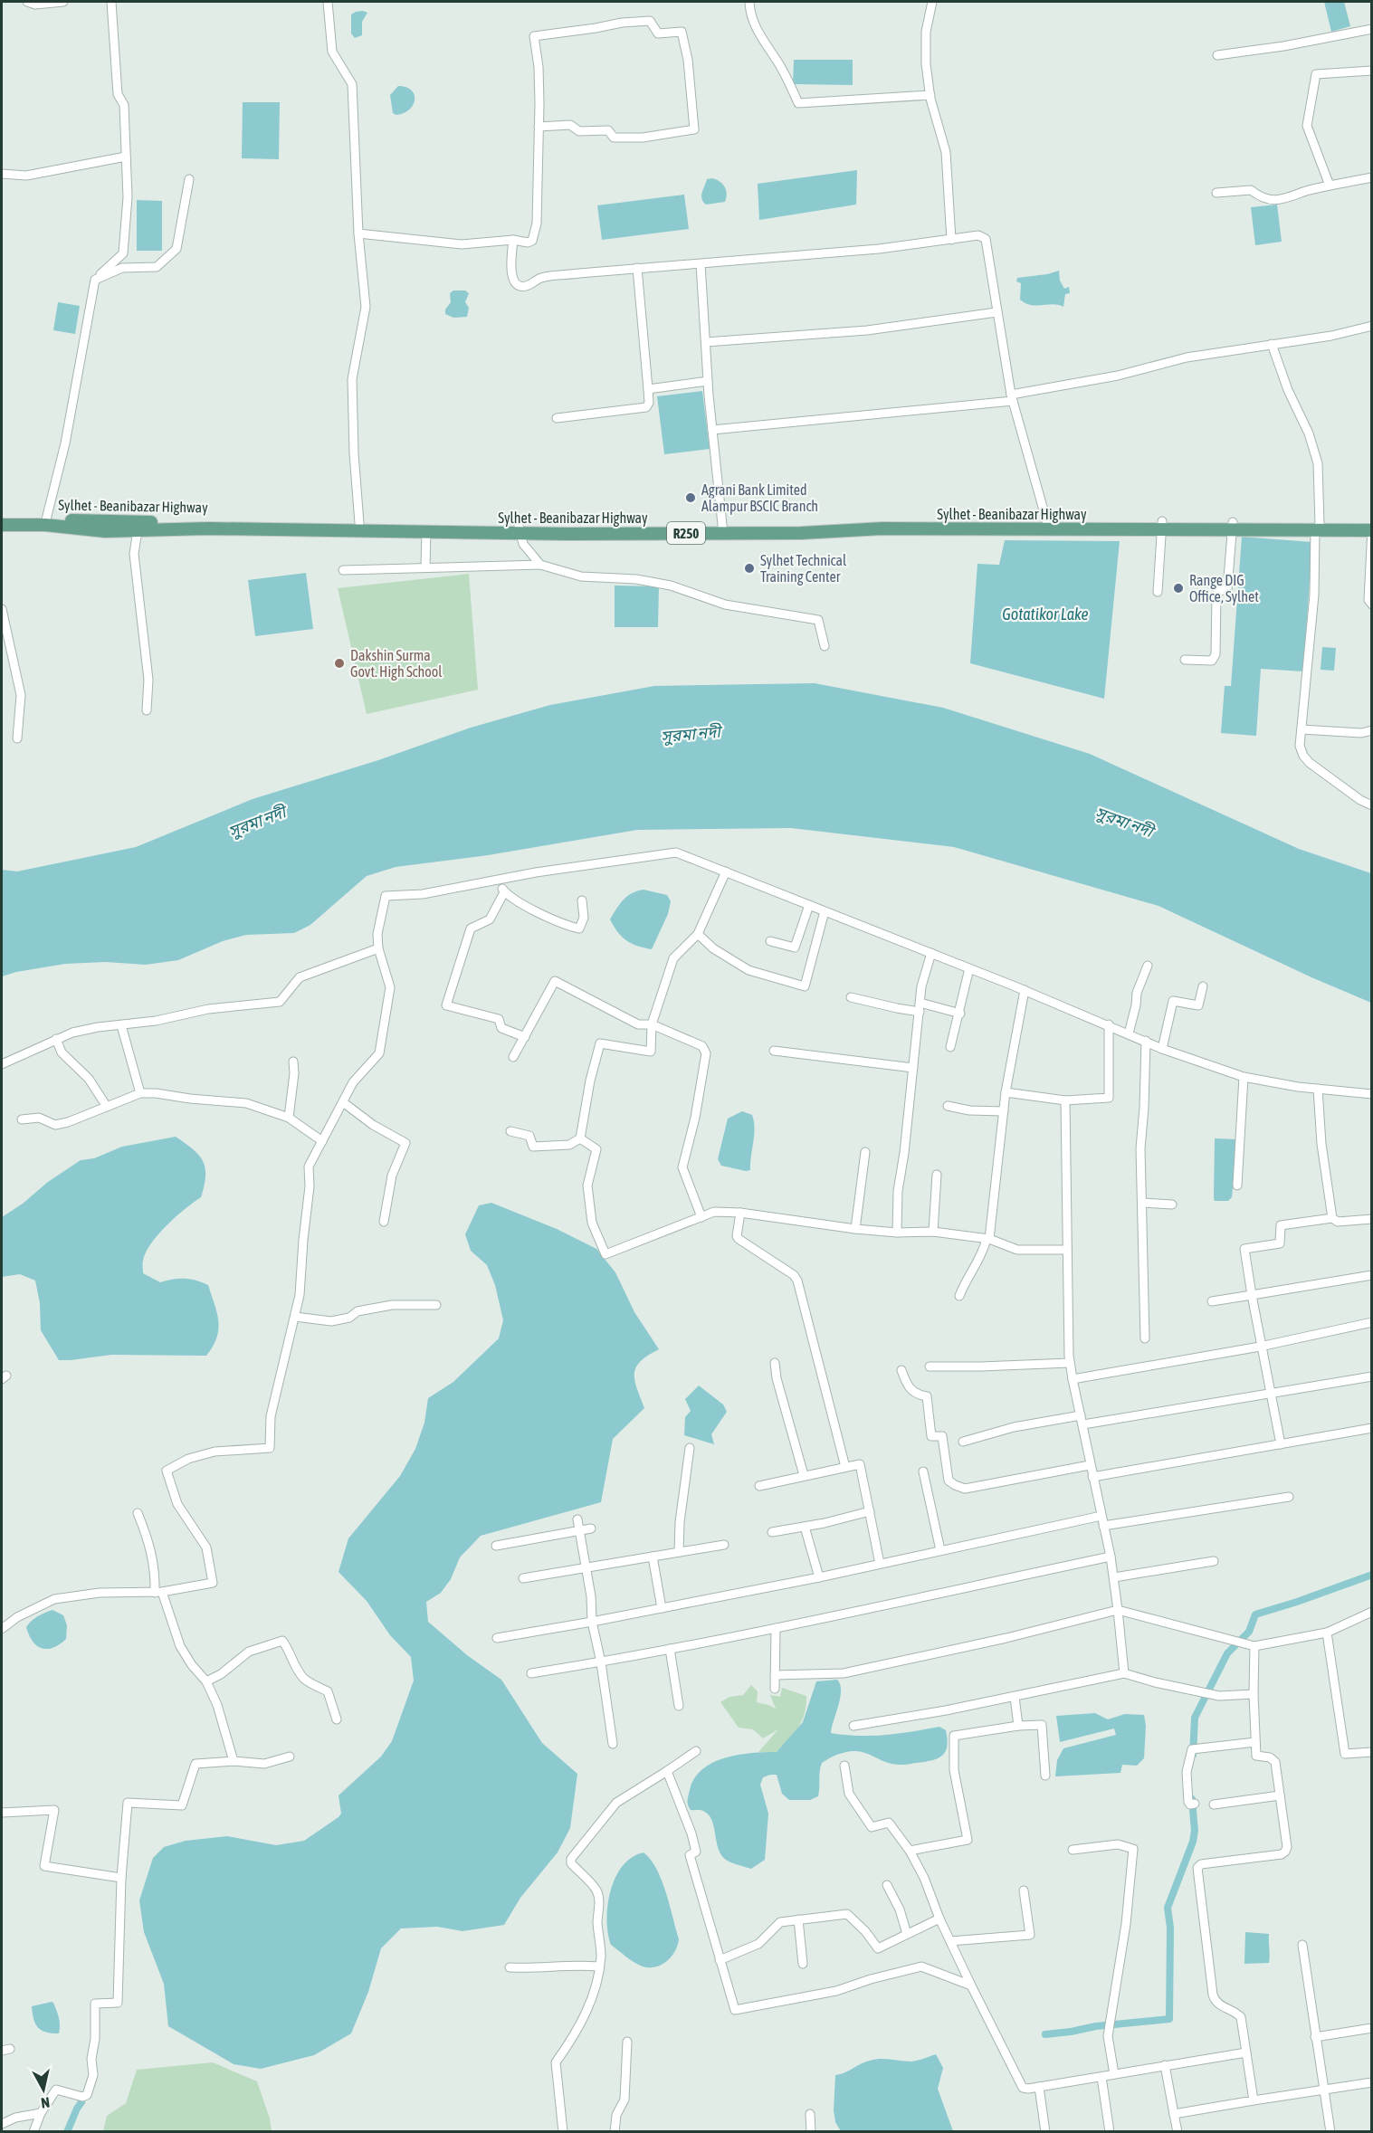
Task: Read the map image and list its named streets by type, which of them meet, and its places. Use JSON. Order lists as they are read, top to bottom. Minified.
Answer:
{"streets":{"main road":["Sylhet - Beanibazar Highway","R250"]},"water":["Gotatikor Lake","সুরমা নদী"],"places":["Agrani Bank Limited Alampur BSCIC Branch","Sylhet Technical Training Center","Range DIG Office, Sylhet","Dakshin Surma Govt. High School"],"north":"bottom"}
